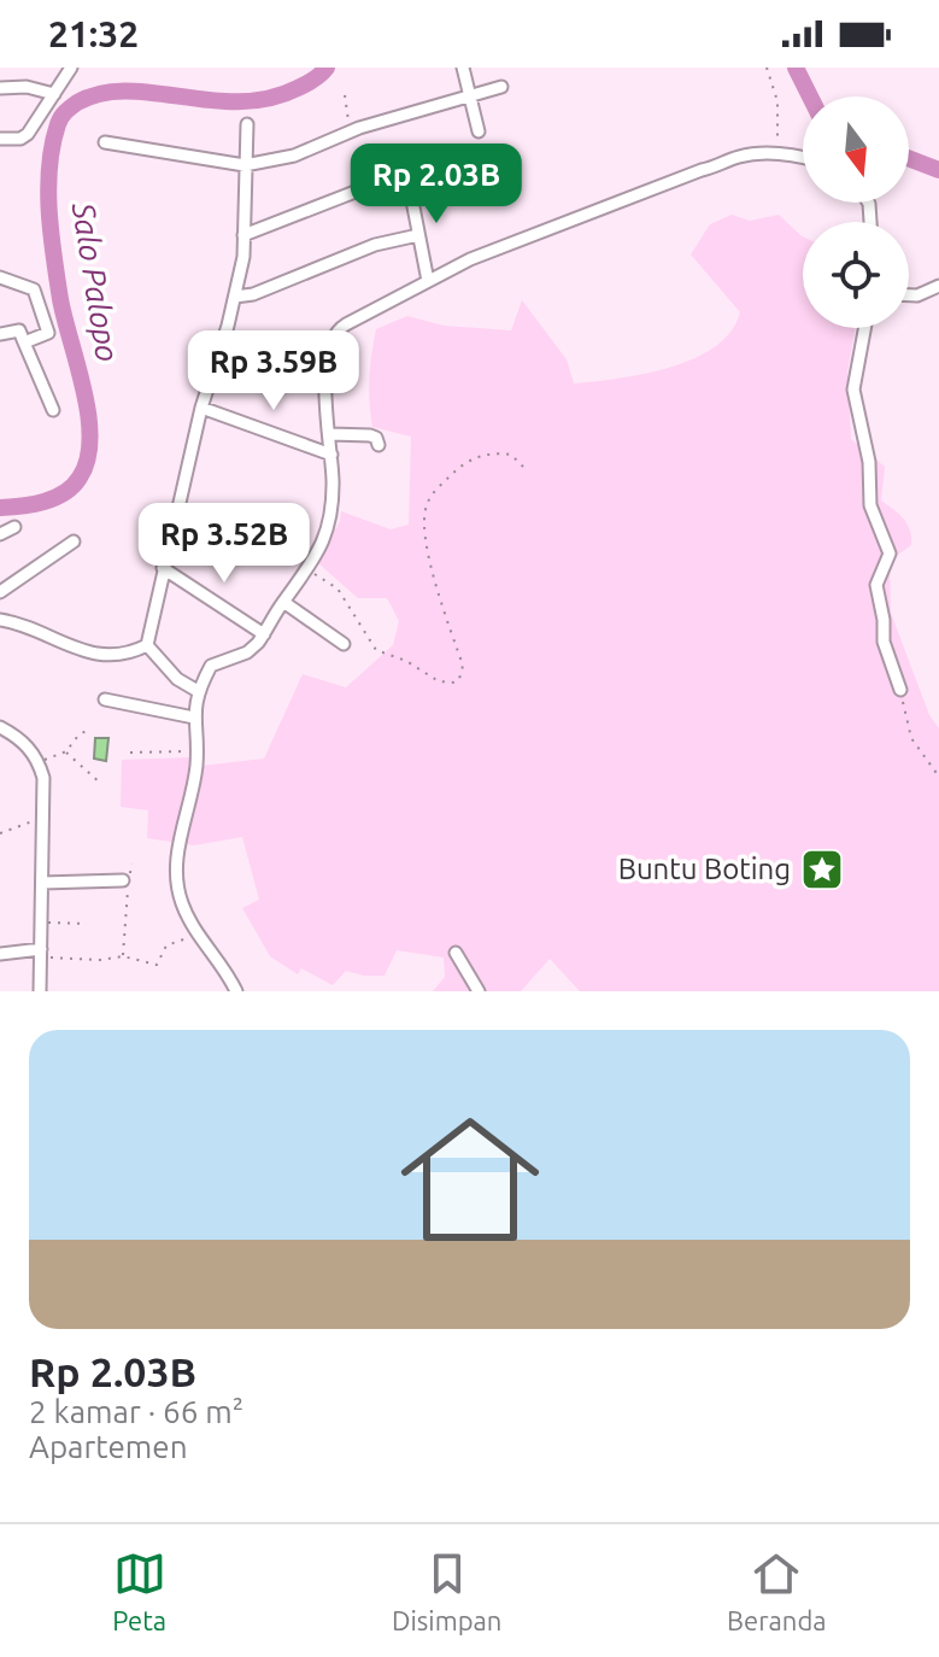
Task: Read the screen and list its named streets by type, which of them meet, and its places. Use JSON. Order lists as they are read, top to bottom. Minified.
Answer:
{"water":["Salo Palopo"],"places":{"place":["Buntu Boting"]},"north":"bottom","page":{"status":"21:32","price":["Rp 2.03B","Rp 3.59B","Rp 3.52B"],"list":[{"name":"Rp 2.03B","note":"2 kamar · 66 m² · Apartemen"}],"tabs":["Peta","Disimpan","Beranda"]}}
